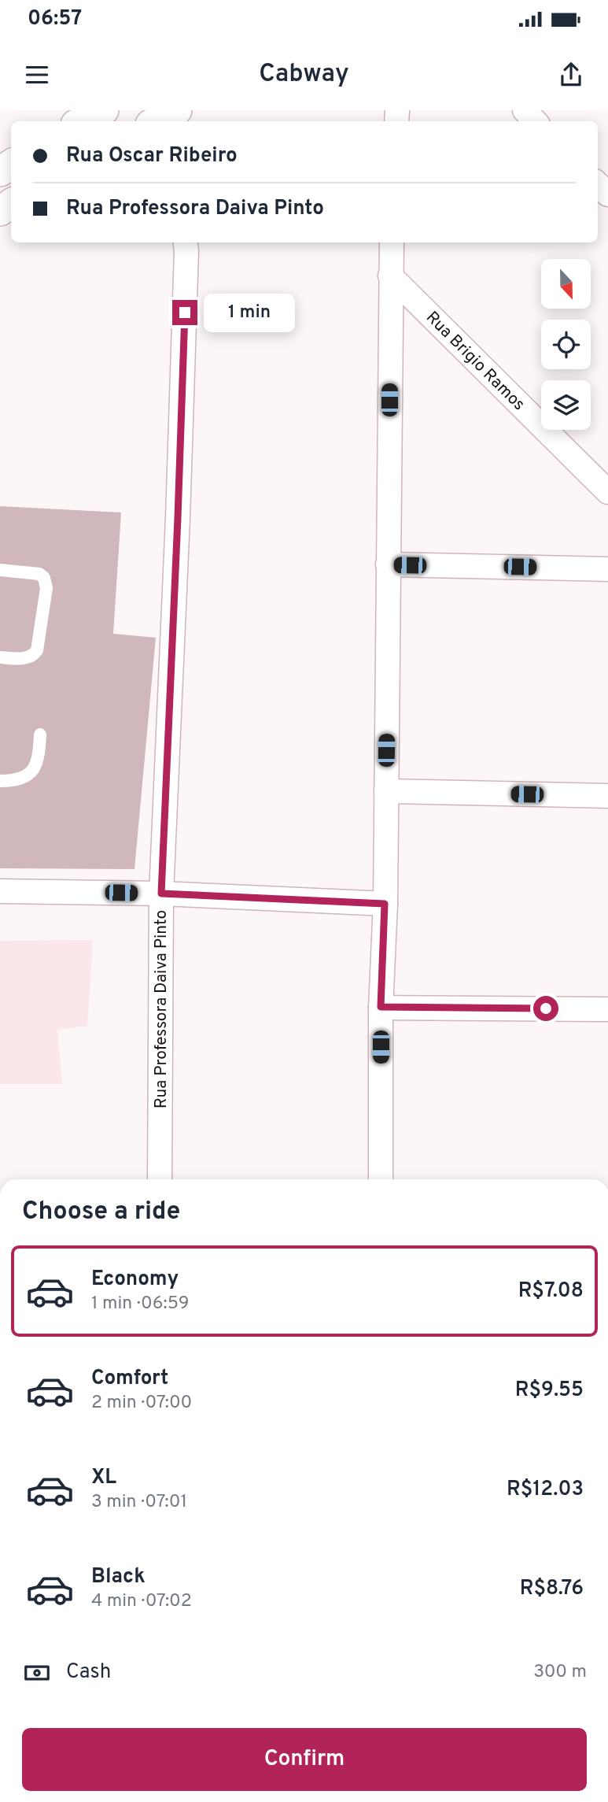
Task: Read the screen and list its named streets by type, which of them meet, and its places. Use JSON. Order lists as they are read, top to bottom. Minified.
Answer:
{"streets":{"street":["Rua Brigio Ramos","Rua Professora Daiva Pinto"]},"north":"bottom","page":{"status":"06:57","header":"Cabway","banner":["Rua Oscar Ribeiro","Rua Professora Daiva Pinto"],"bubble":"1 min","heading":"Choose a ride","list":[{"name":"Economy","note":"1 min · 06:59","value":"R$7.08"},{"name":"Comfort","note":"2 min · 07:00","value":"R$9.55"},{"name":"XL","note":"3 min · 07:01","value":"R$12.03"},{"name":"Black","note":"4 min · 07:02","value":"R$8.76"}],"pay":["Cash","300 m"],"buttons":"Confirm"}}
